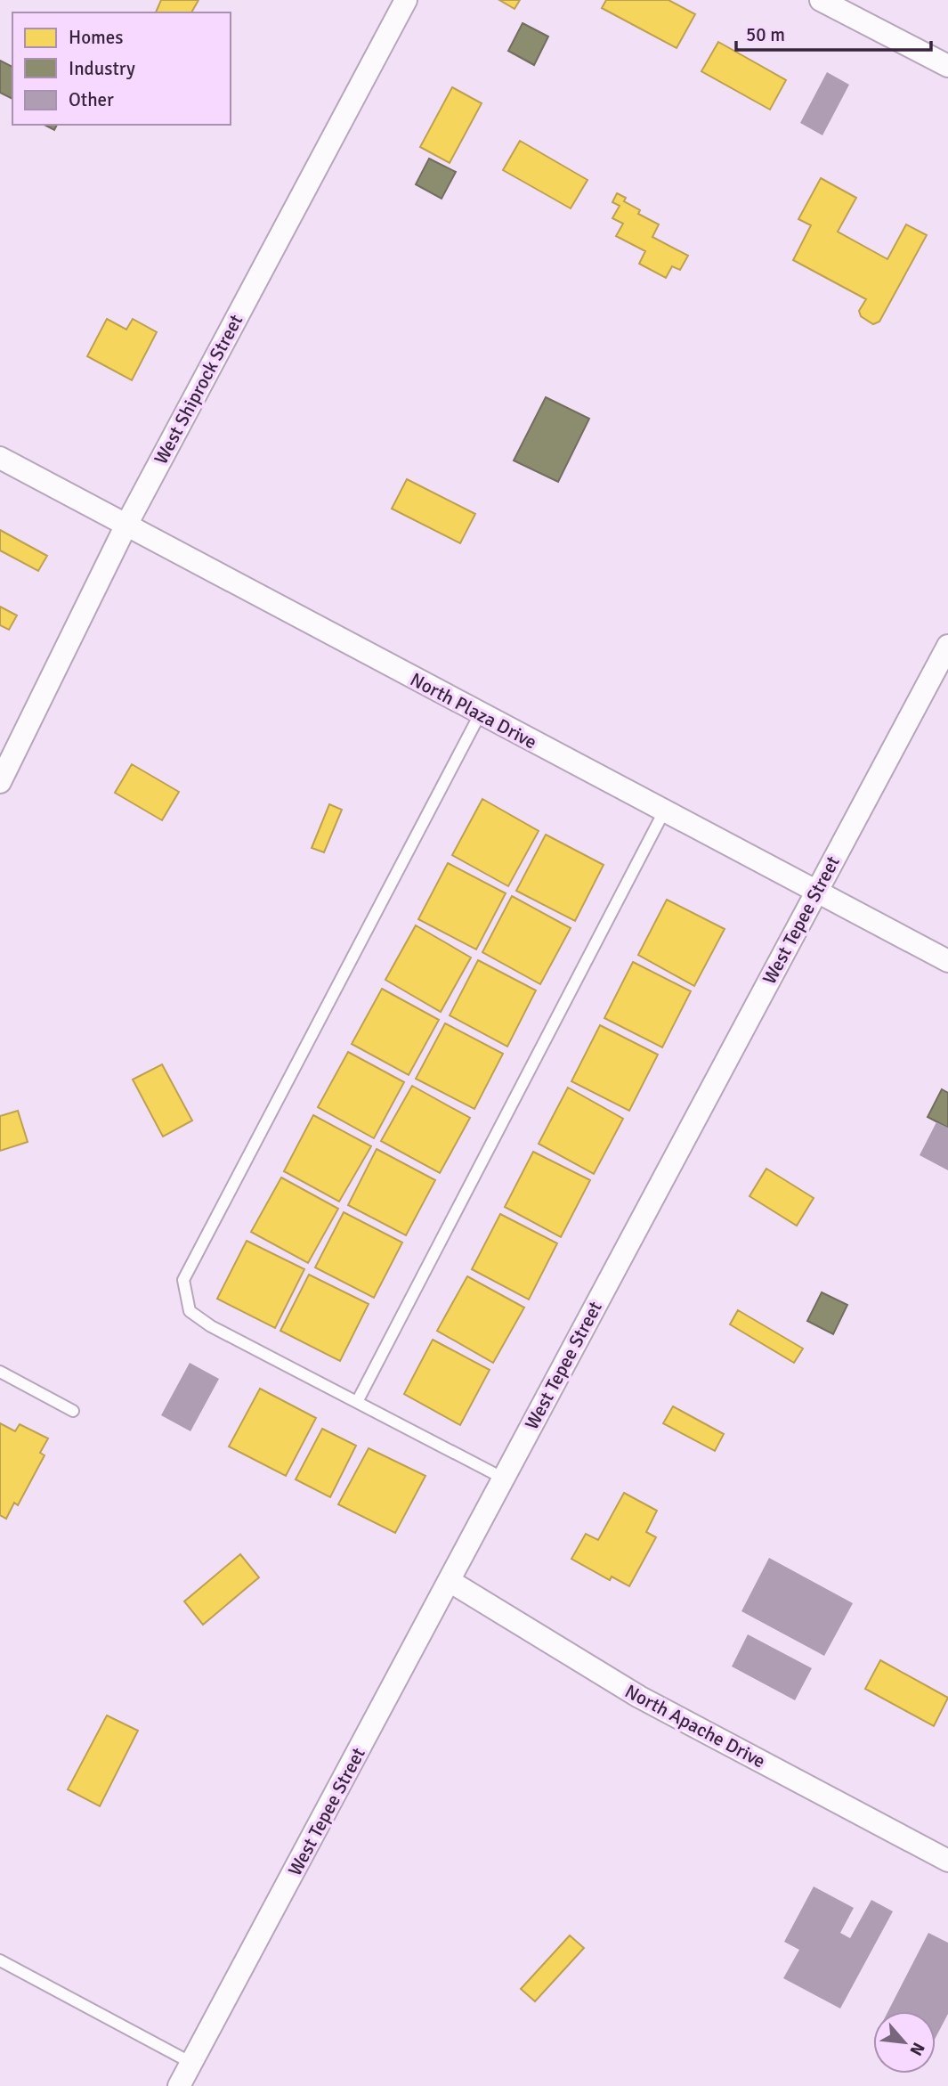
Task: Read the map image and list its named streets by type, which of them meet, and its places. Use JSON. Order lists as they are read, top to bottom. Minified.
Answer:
{"streets":{"street":["West Shiprock Street","North Plaza Drive","West Tepee Street","North Apache Drive"]},"crossings":[["West Shiprock Street","North Plaza Drive"],["North Plaza Drive","West Tepee Street"],["West Tepee Street","North Apache Drive"]],"legend":["Homes","Industry","Other"],"scale_bar":"50 m","north":"bottom right"}
